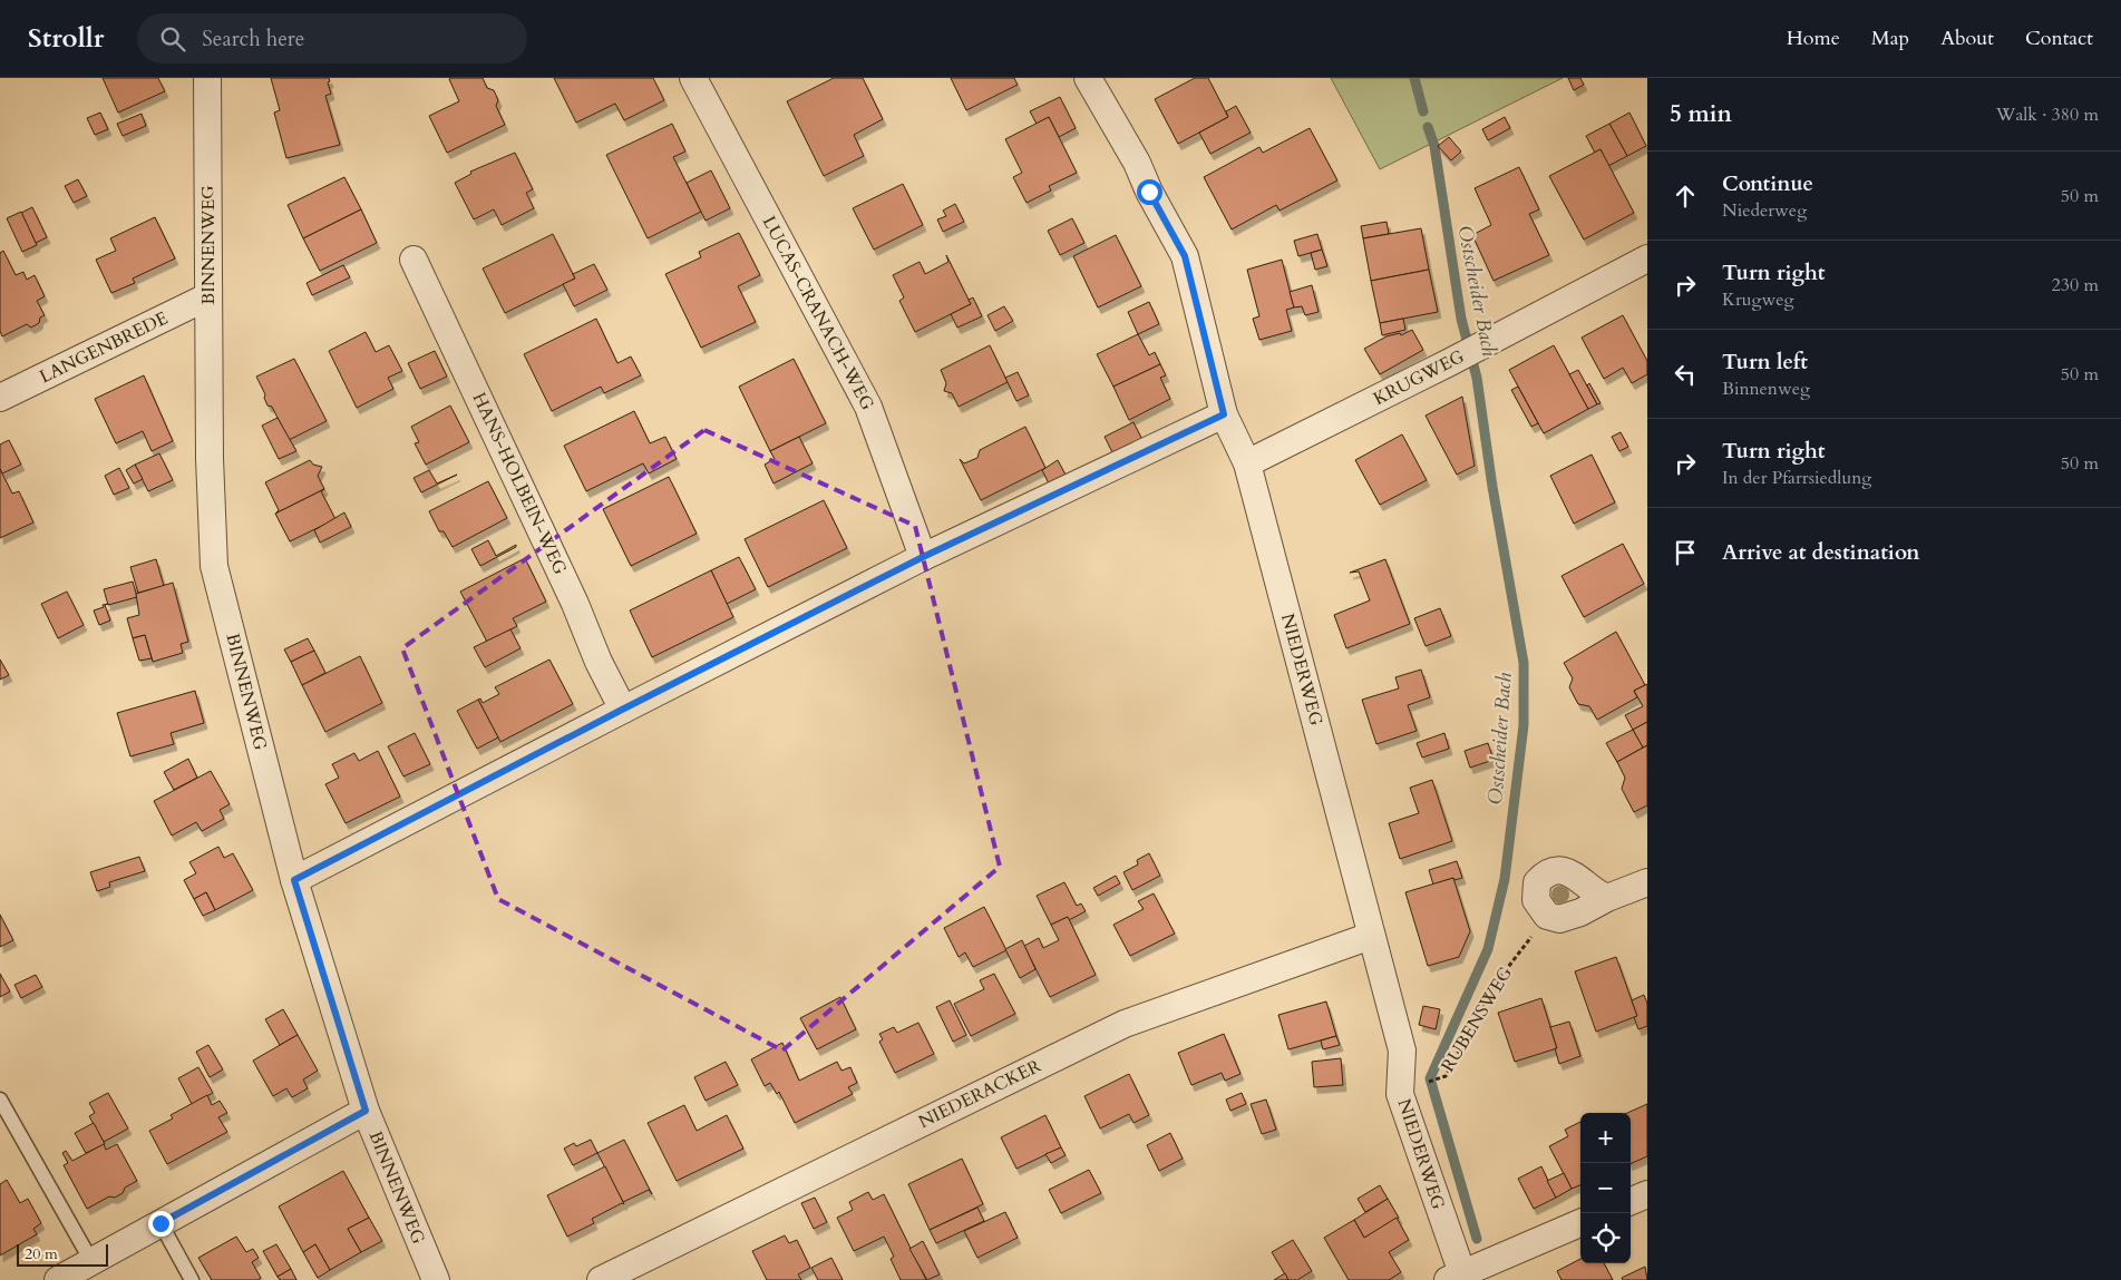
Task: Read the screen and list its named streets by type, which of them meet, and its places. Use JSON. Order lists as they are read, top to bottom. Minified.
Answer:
{"streets":{"street":["BINNENWEG","LUCAS-CRANACH-WEG","LANGENBREDE","KRUGWEG","HANS-HOLBEIN-WEG","NIEDERWEG","NIEDERACKER"],"path":["RUBENSWEG"]},"crossings":[["BINNENWEG","LANGENBREDE"],["KRUGWEG","NIEDERWEG"],["NIEDERWEG","NIEDERACKER"]],"water":["Ostscheider Bach"],"scale_bar":"20 m","page":{"header":"Strollr","search":"Search here","nav":["Home","Map","About","Contact"],"heading":["5 min","Walk · 380 m"],"list":[["Continue","Niederweg","50 m"],["Turn right","Krugweg","230 m"],["Turn left","Binnenweg","50 m"],["Turn right","In der Pfarrsiedlung","50 m"],"Arrive at destination"],"map_buttons":["+","−"],"scale":"20 m"}}
